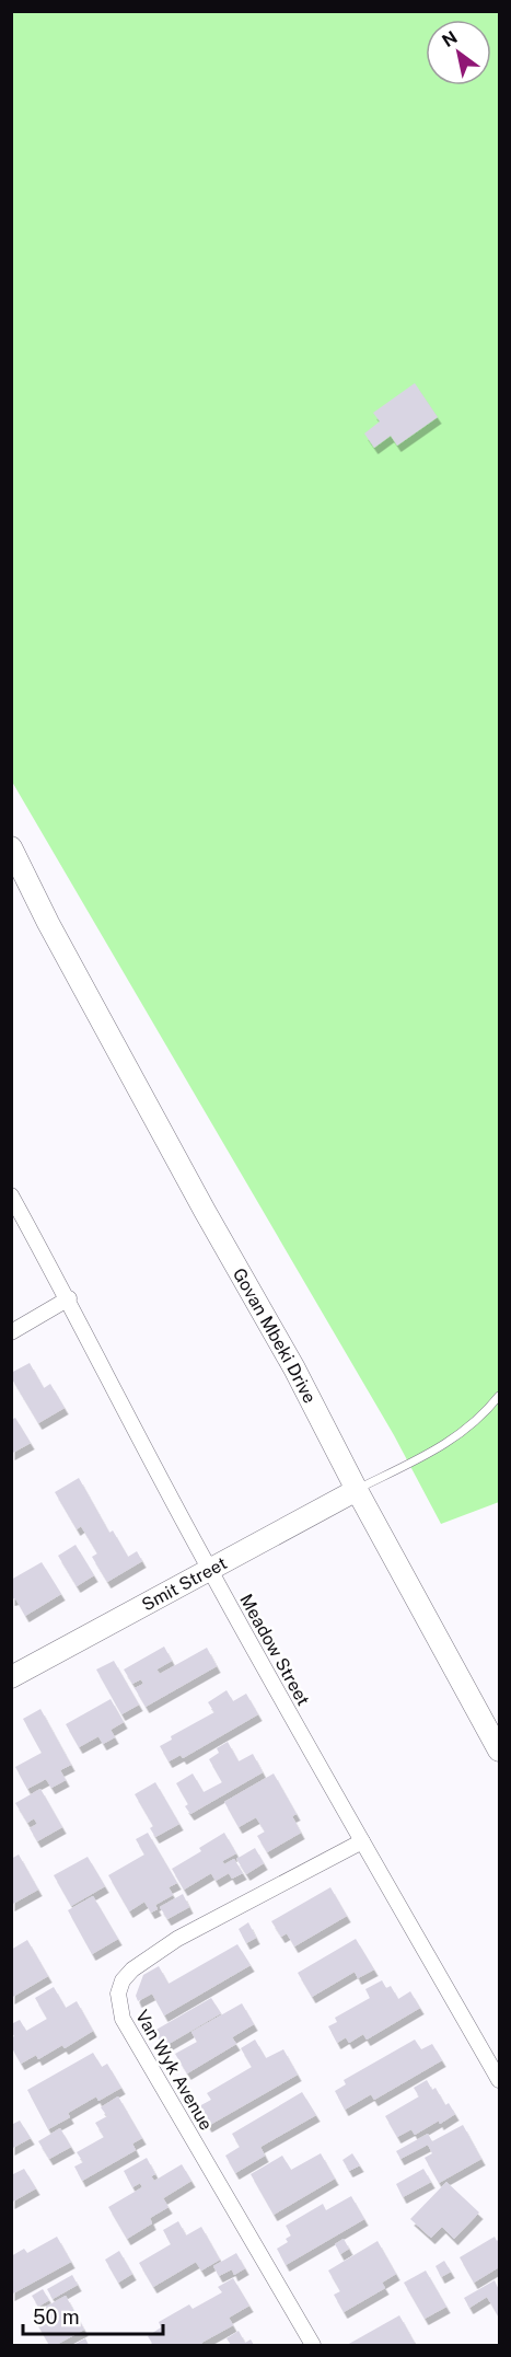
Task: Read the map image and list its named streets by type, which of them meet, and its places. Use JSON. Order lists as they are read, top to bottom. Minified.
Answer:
{"streets":{"main road":["Govan Mbeki Drive","Smit Street"],"street":["Meadow Street","Van Wyk Avenue"]},"crossings":[["Govan Mbeki Drive","Smit Street"],["Smit Street","Meadow Street"],["Meadow Street","Van Wyk Avenue"]],"scale_bar":"50 m","north":"top left"}
